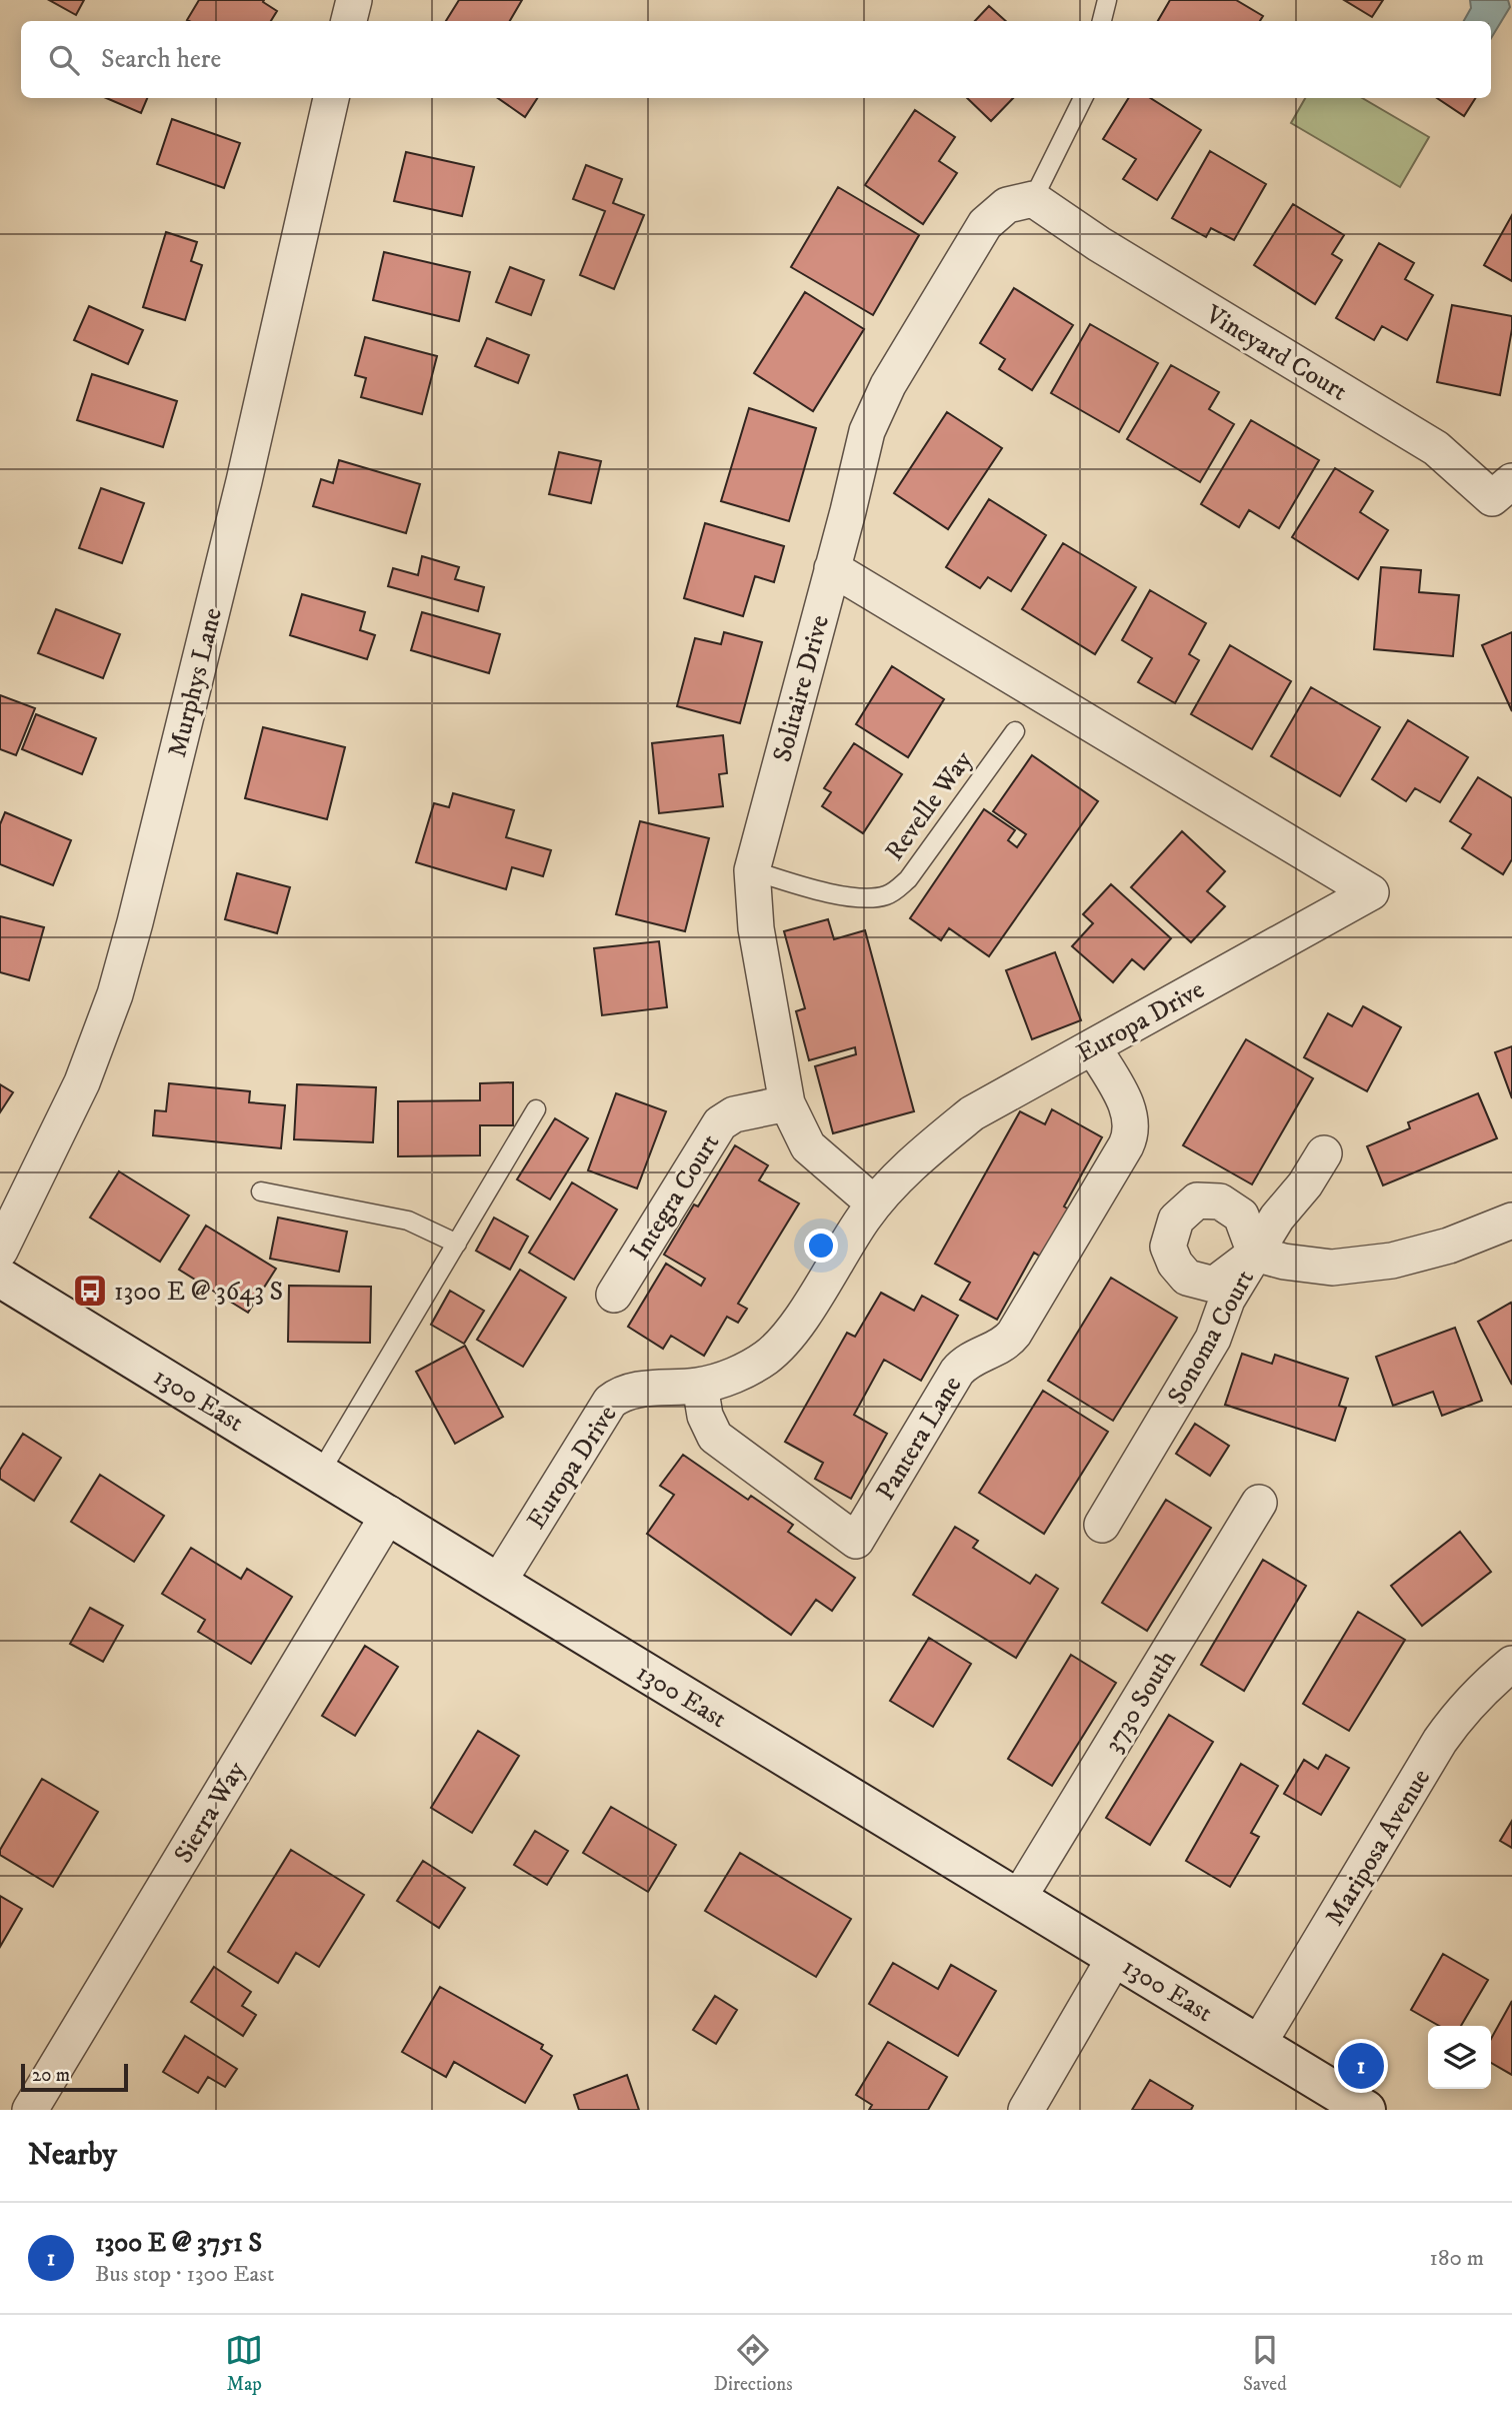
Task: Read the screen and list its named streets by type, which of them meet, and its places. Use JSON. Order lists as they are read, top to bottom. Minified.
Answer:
{"streets":{"main road":["1300 East"],"street":["Vineyard Court","Murphys Lane","Solitaire Drive","Europa Drive","Integra Court","Sonoma Court","Pantera Lane","3730 South","Sierra Way","Mariposa Avenue"],"lane":["Revelle Way"]},"crossings":[["Vineyard Court","Solitaire Drive"],["Solitaire Drive","Revelle Way"],["Solitaire Drive","Europa Drive"],["Solitaire Drive","Integra Court"],["Europa Drive","1300 East"],["Europa Drive","Pantera Lane"],["1300 East","3730 South"],["1300 East","Sierra Way"],["1300 East","Mariposa Avenue"]],"places":{"bus stop":["1300 E @ 3643 S"]},"scale_bar":"20 m","page":{"search":"Search here","pins":"1","scale":"20 m","heading":"Nearby","list":[{"mark":"1","name":"1300 E @ 3751 S","note":"Bus stop · 1300 East","value":"180 m"}],"nav":["Map","Directions","Saved"]}}
